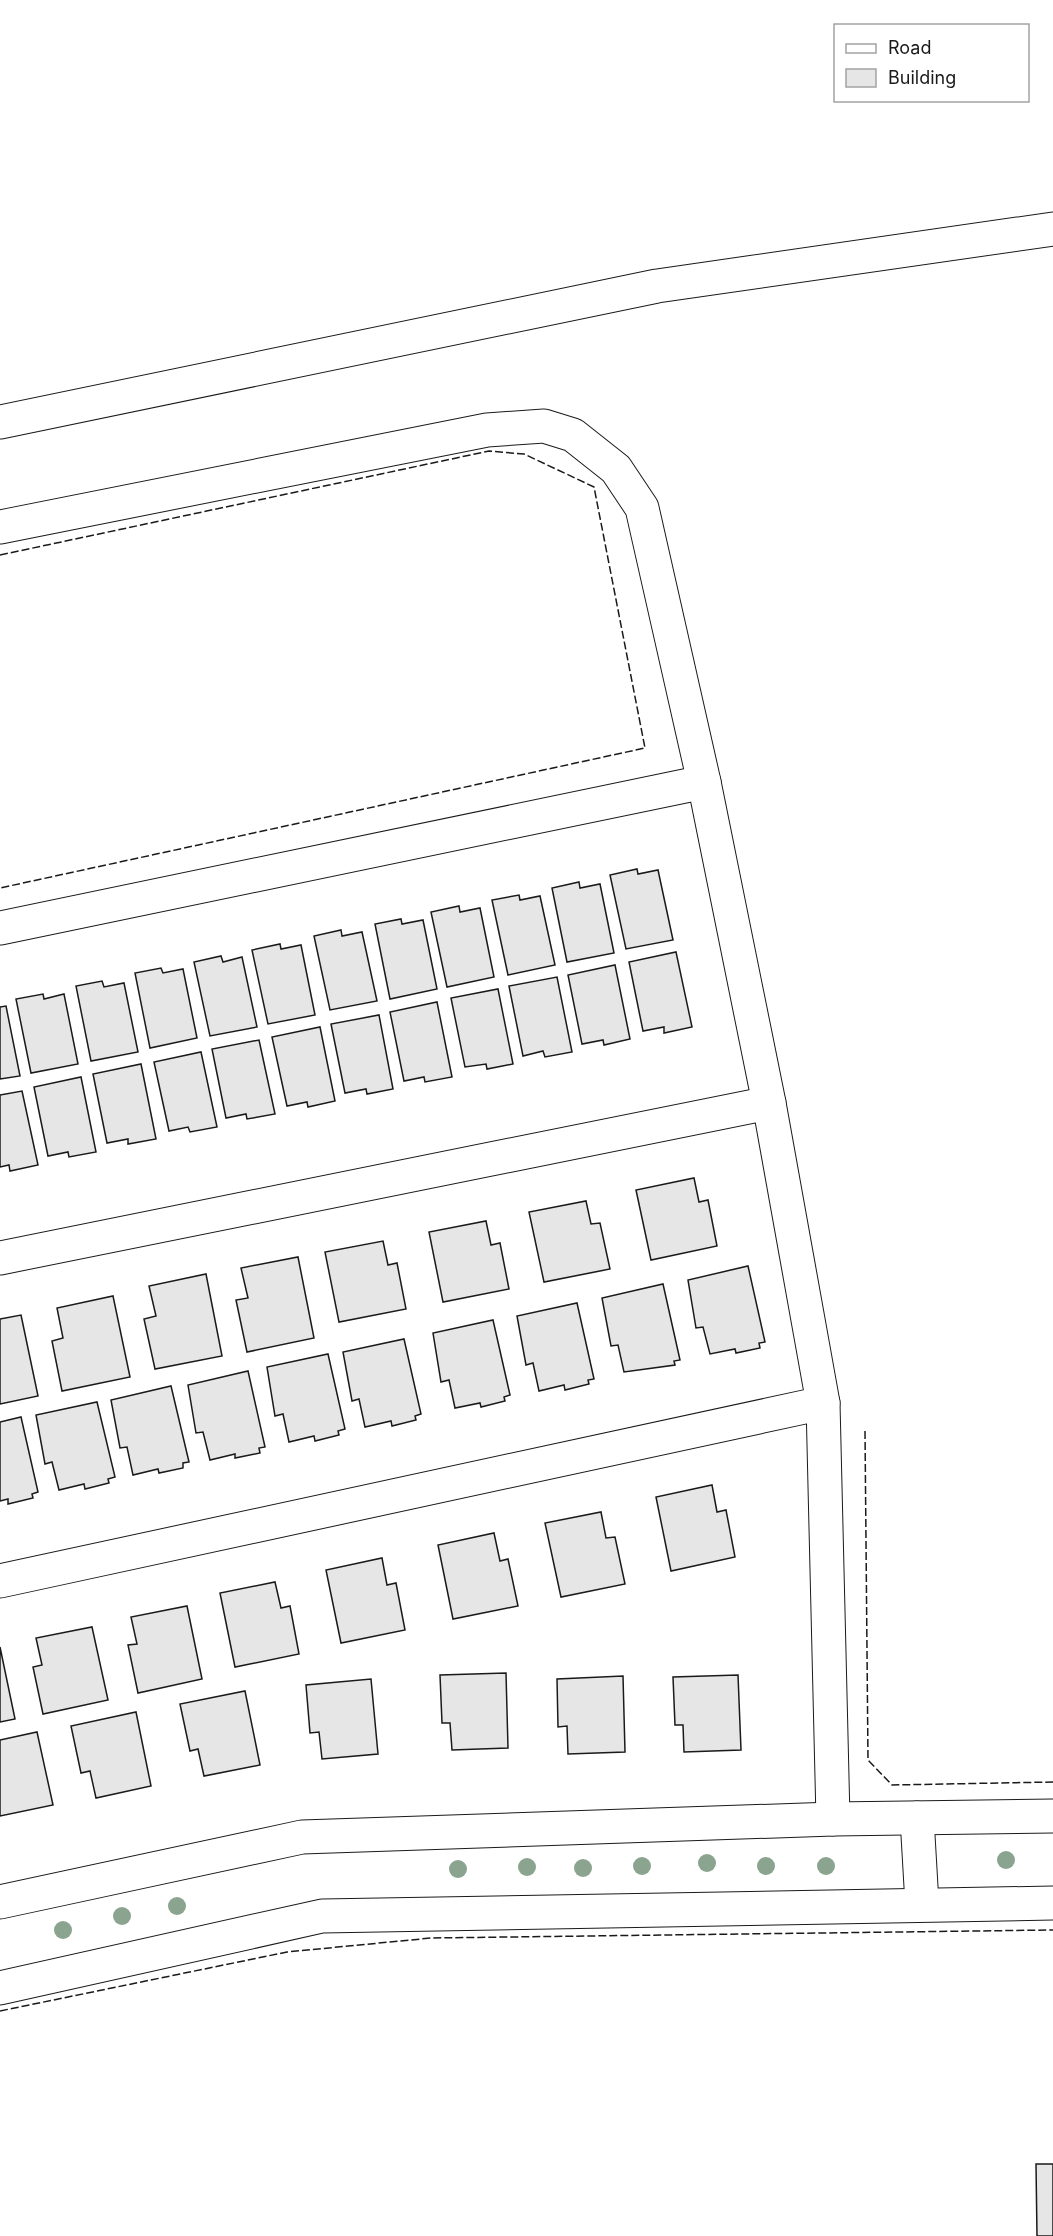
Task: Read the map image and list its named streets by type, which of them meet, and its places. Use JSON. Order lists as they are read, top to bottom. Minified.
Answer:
{"legend":["Road","Building"]}
